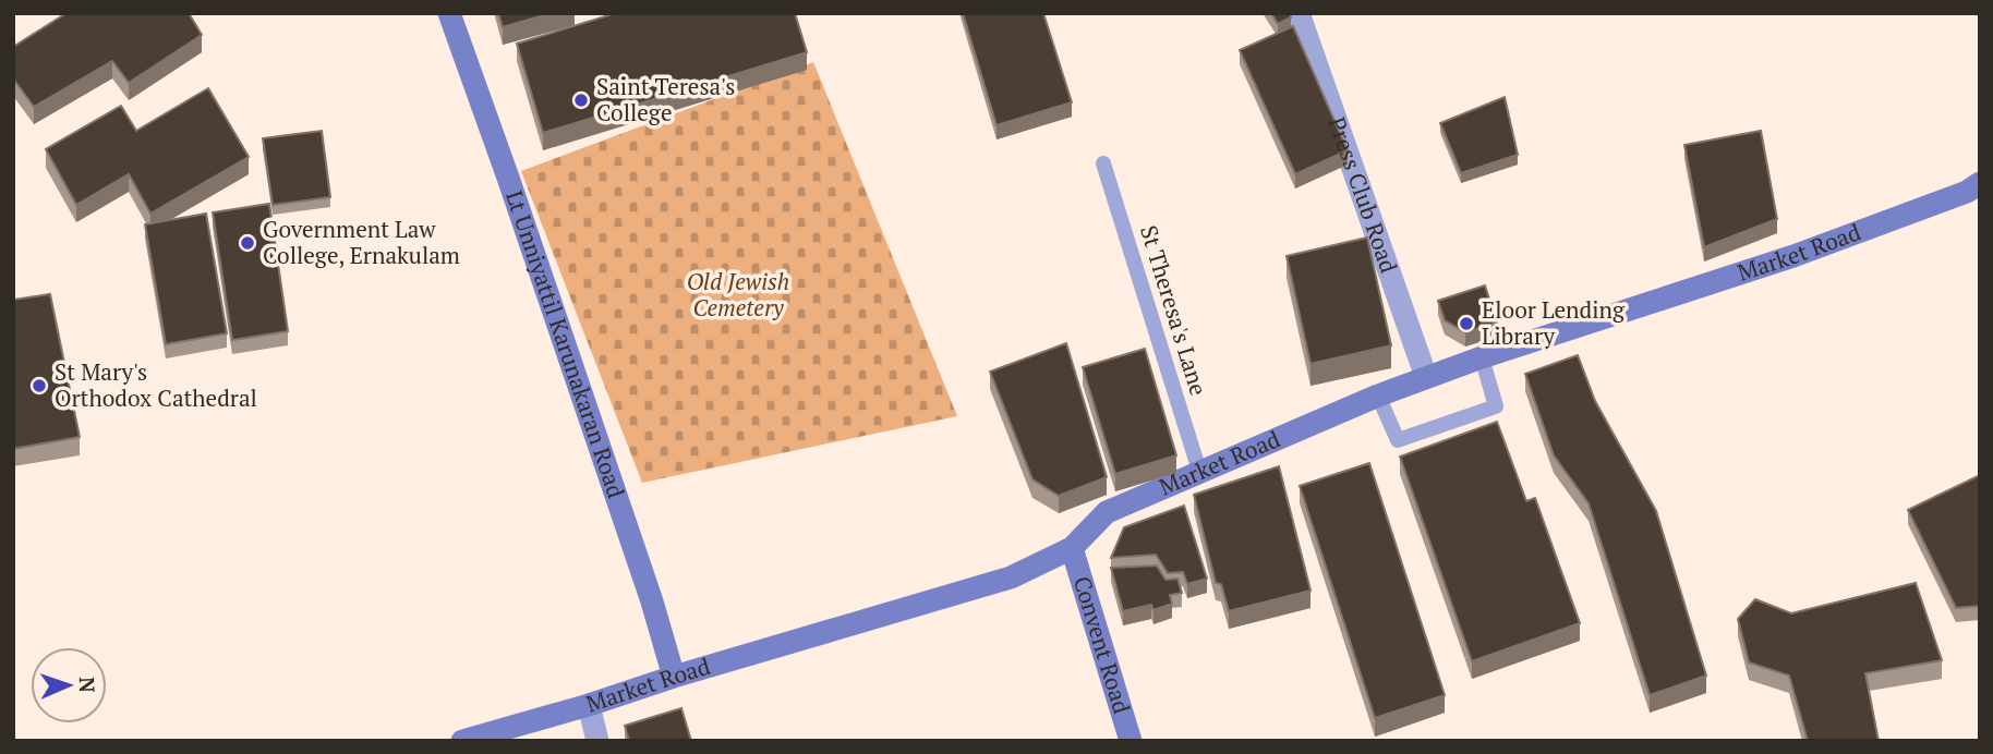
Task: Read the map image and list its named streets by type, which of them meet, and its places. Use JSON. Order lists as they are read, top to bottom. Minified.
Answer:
{"streets":{"street":["Press Club Road","Market Road","Lt Unniyattil Karunakaran Road","Convent Road"],"lane":["St Theresa's Lane"]},"crossings":[["Press Club Road","Market Road"],["Market Road","St Theresa's Lane"],["Market Road","Lt Unniyattil Karunakaran Road"],["Market Road","Convent Road"]],"parks":["Old Jewish Cemetery"],"places":["Saint Teresa's College","Government Law College, Ernakulam","Eloor Lending Library","St Mary's Orthodox Cathedral"],"north":"right"}
